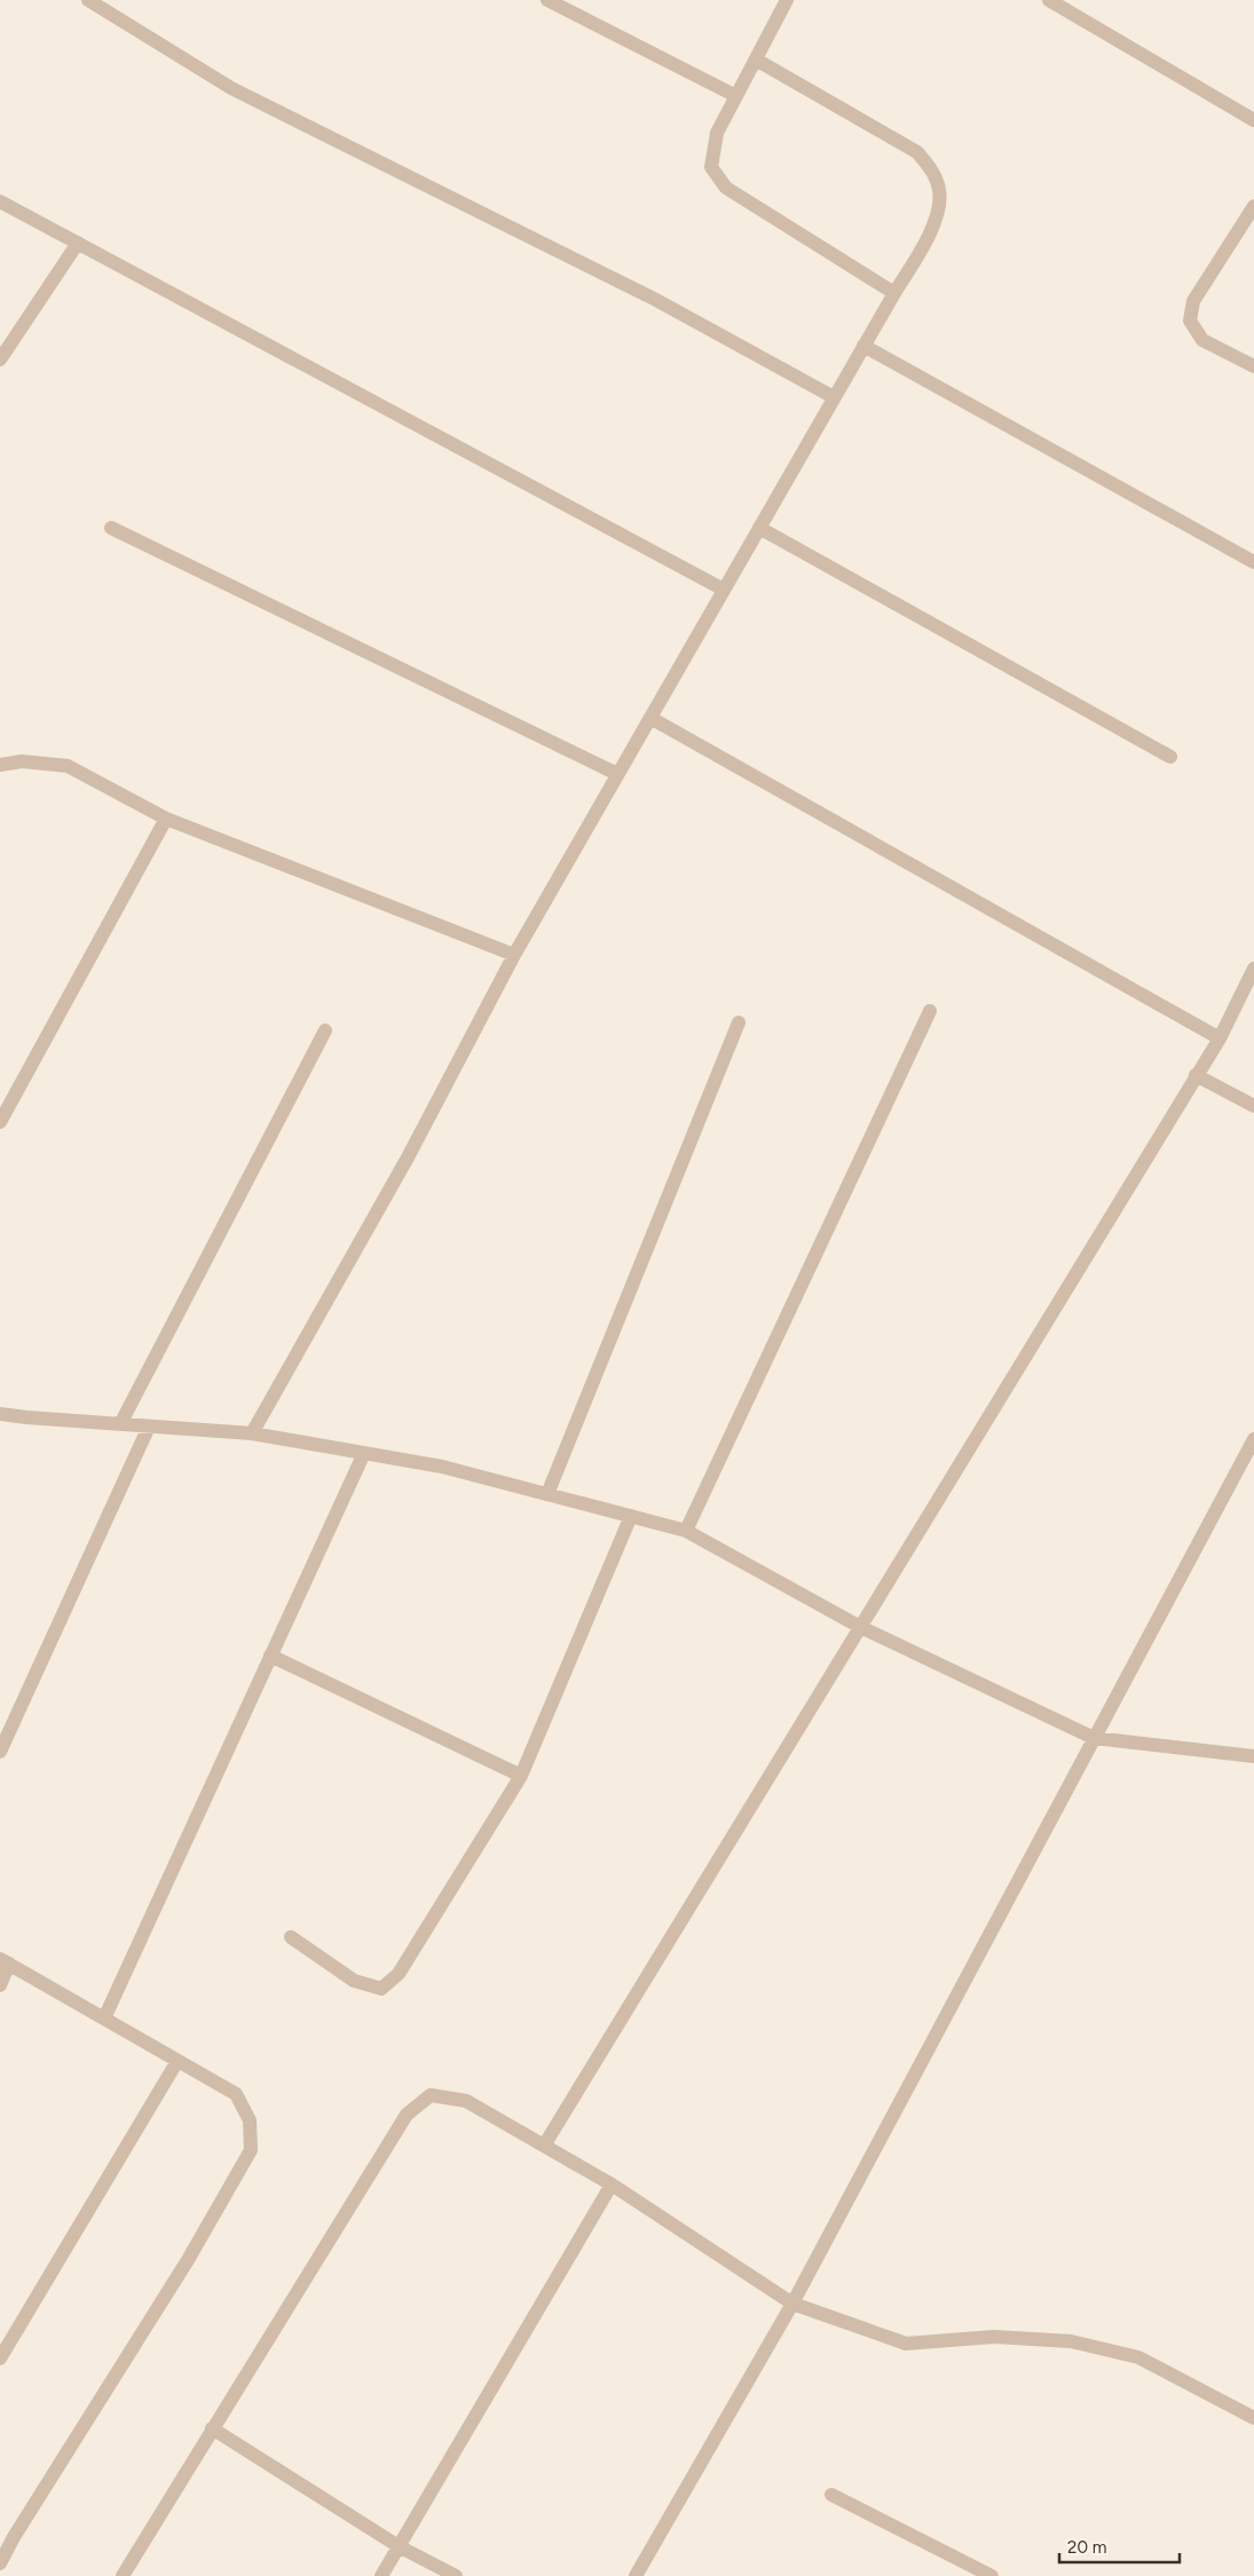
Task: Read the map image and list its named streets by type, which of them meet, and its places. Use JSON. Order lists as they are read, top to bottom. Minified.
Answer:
{"scale_bar":"20 m"}
